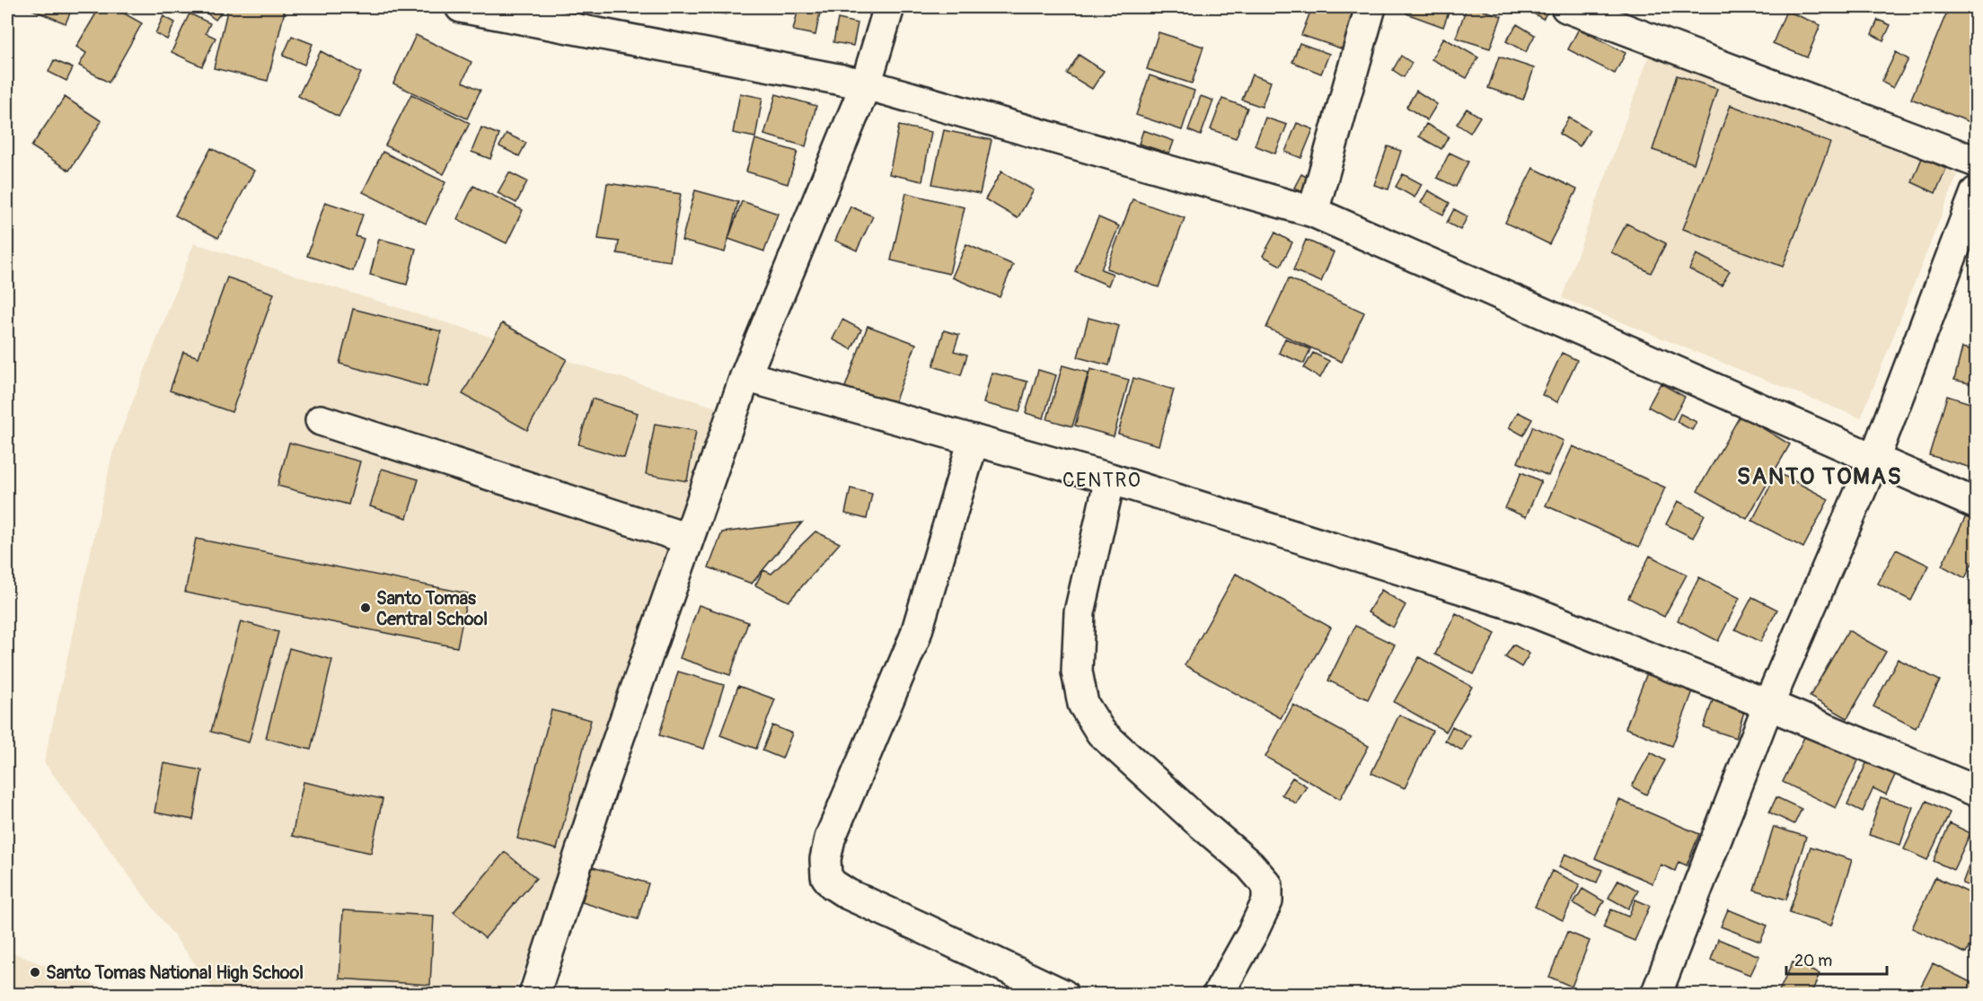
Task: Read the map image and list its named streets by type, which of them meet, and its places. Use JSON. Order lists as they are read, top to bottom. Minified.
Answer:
{"districts":["SANTO TOMAS","CENTRO"],"places":["Santo Tomas Central School","Santo Tomas National High School"],"scale_bar":"20 m"}
